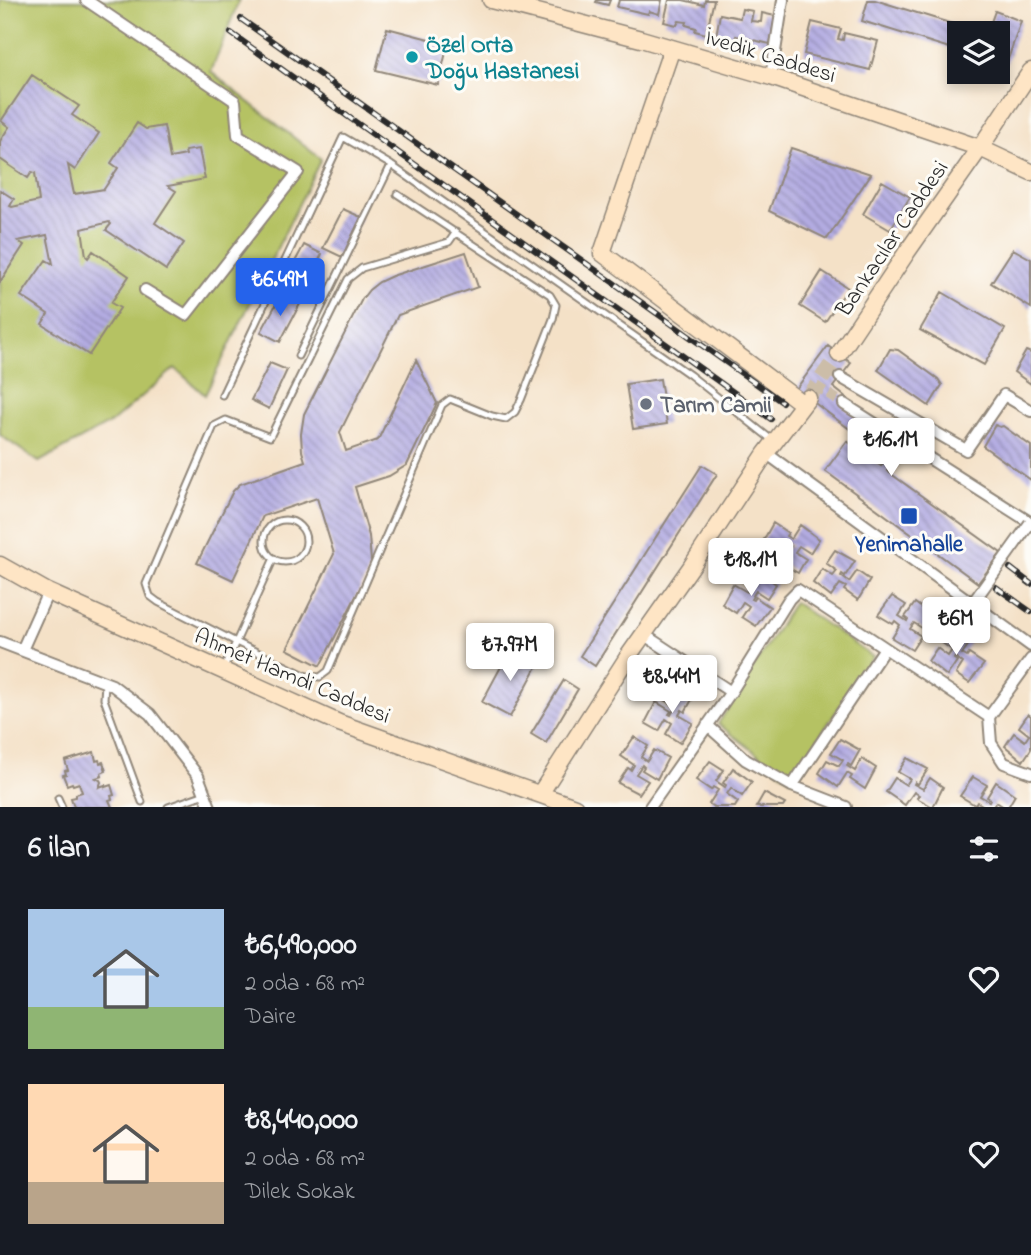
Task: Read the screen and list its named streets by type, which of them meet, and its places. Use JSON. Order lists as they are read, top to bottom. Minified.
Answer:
{"streets":{"main road":["İvedik Caddesi","Bankacılar Caddesi","Ahmet Hamdi Caddesi"]},"crossings":[["İvedik Caddesi","Bankacılar Caddesi"]],"places":{"other":["Özel Orta Doğu Hastanesi","Tarım Camii"],"transit":["Yenimahalle"]},"page":{"price":["₺6.49M","₺16.1M","₺18.1M","₺6M","₺7.97M","₺8.44M"],"heading":"6 ilan","list":[{"name":"₺6,490,000","note":"2 oda · 68 m² · Daire"},{"name":"₺8,440,000","note":"2 oda · 68 m² · Dilek Sokak"}]}}
